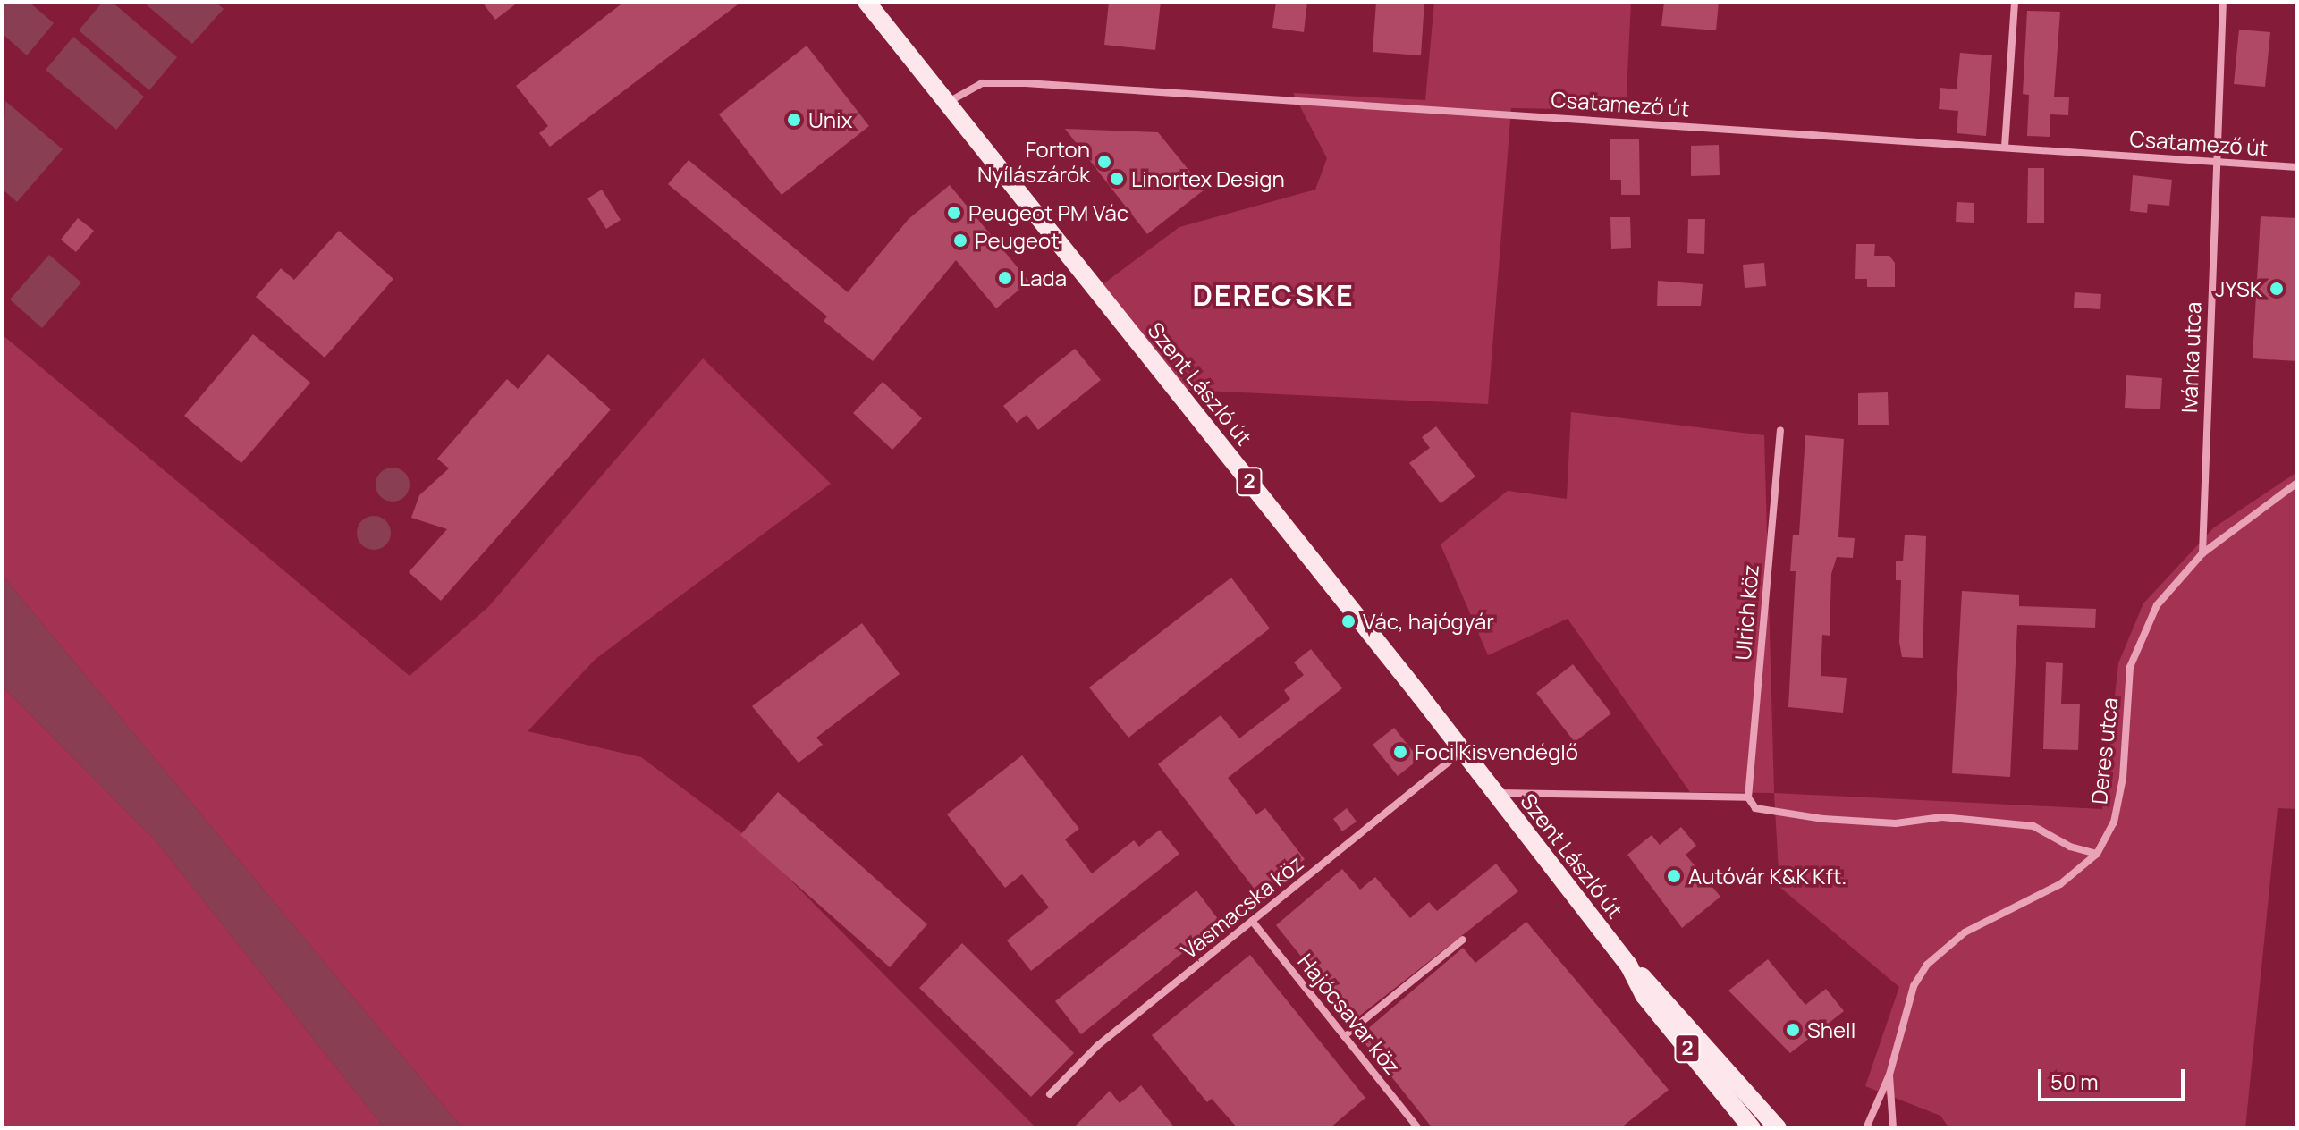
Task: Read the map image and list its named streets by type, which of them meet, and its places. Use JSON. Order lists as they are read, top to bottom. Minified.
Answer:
{"streets":{"main road":["Szent László út","2"],"street":["Csatamező út","Ivánka utca","Ulrich köz","Deres utca","Vasmacska köz","Hajócsavar köz"]},"crossings":[["Csatamező út","Ivánka utca"],["Csatamező út","Szent László út"],["Ivánka utca","Deres utca"],["Szent László út","2"],["Szent László út","Vasmacska köz"],["Vasmacska köz","Hajócsavar köz"]],"districts":["DERECSKE"],"places":["Unix","Forton Nyílászárók","Linortex Design","Peugeot PM Vác","Peugeot","Lada","JYSK","Vác, hajógyár","Foci Kisvendéglő","Autóvár K&K Kft.","Shell"],"scale_bar":"50 m"}
